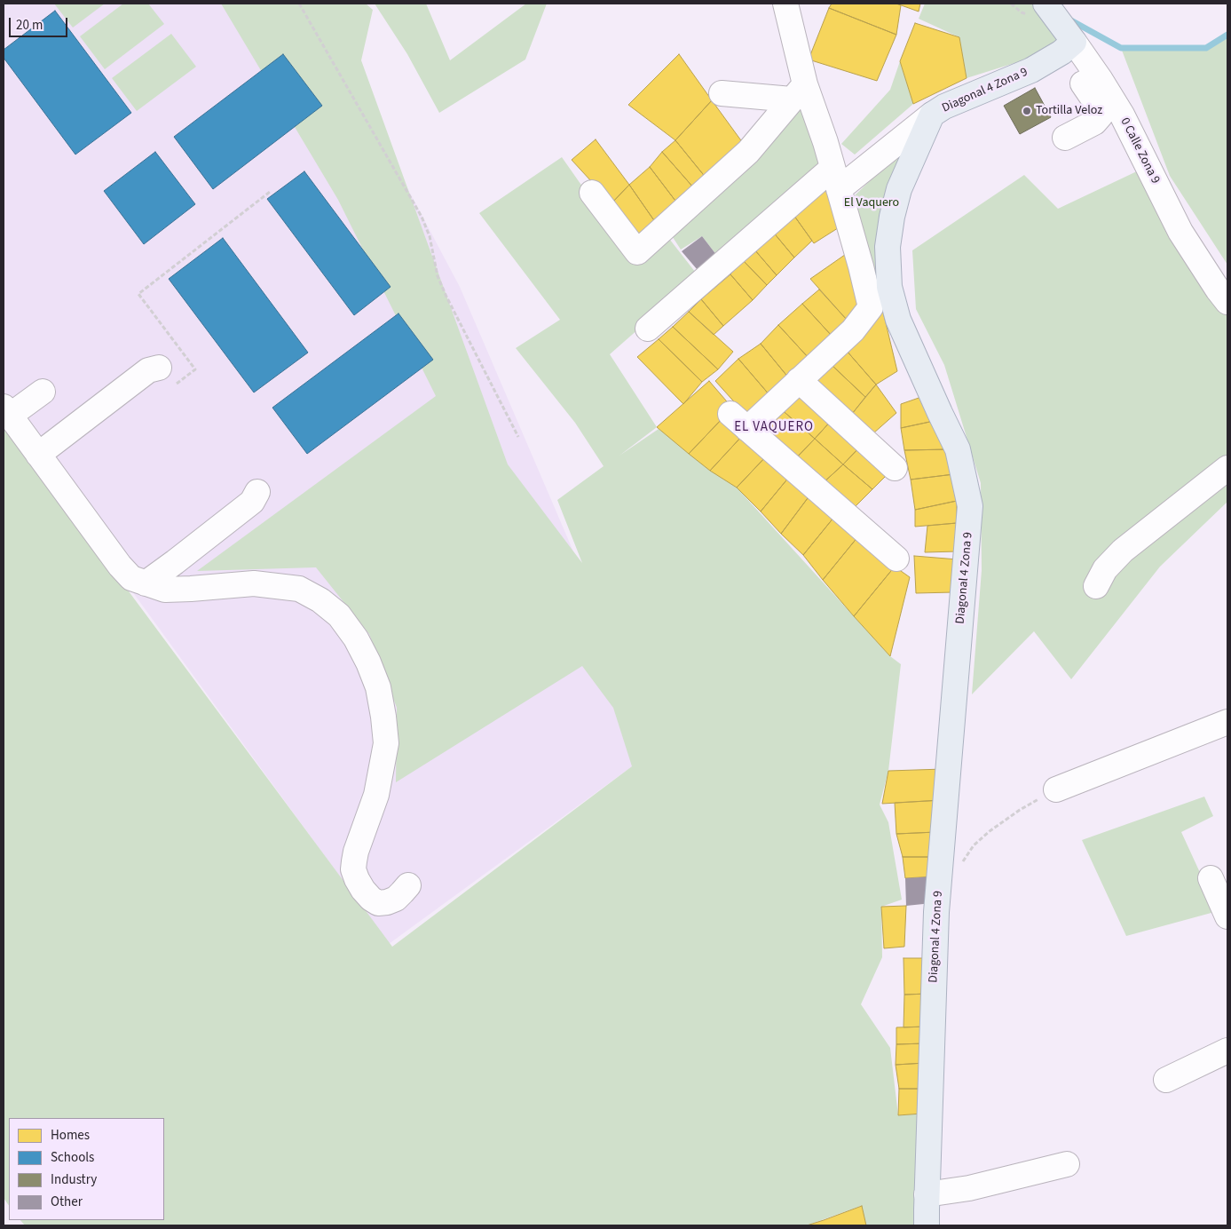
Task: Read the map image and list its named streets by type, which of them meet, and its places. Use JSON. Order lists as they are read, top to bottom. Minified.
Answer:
{"streets":{"main road":["Diagonal 4 Zona 9","0 Calle Zona 9"]},"crossings":[["Diagonal 4 Zona 9","0 Calle Zona 9"]],"districts":["EL VAQUERO"],"parks":["El Vaquero"],"places":["Tortilla Veloz"],"legend":["Homes","Schools","Industry","Other"],"scale_bar":"20 m"}
